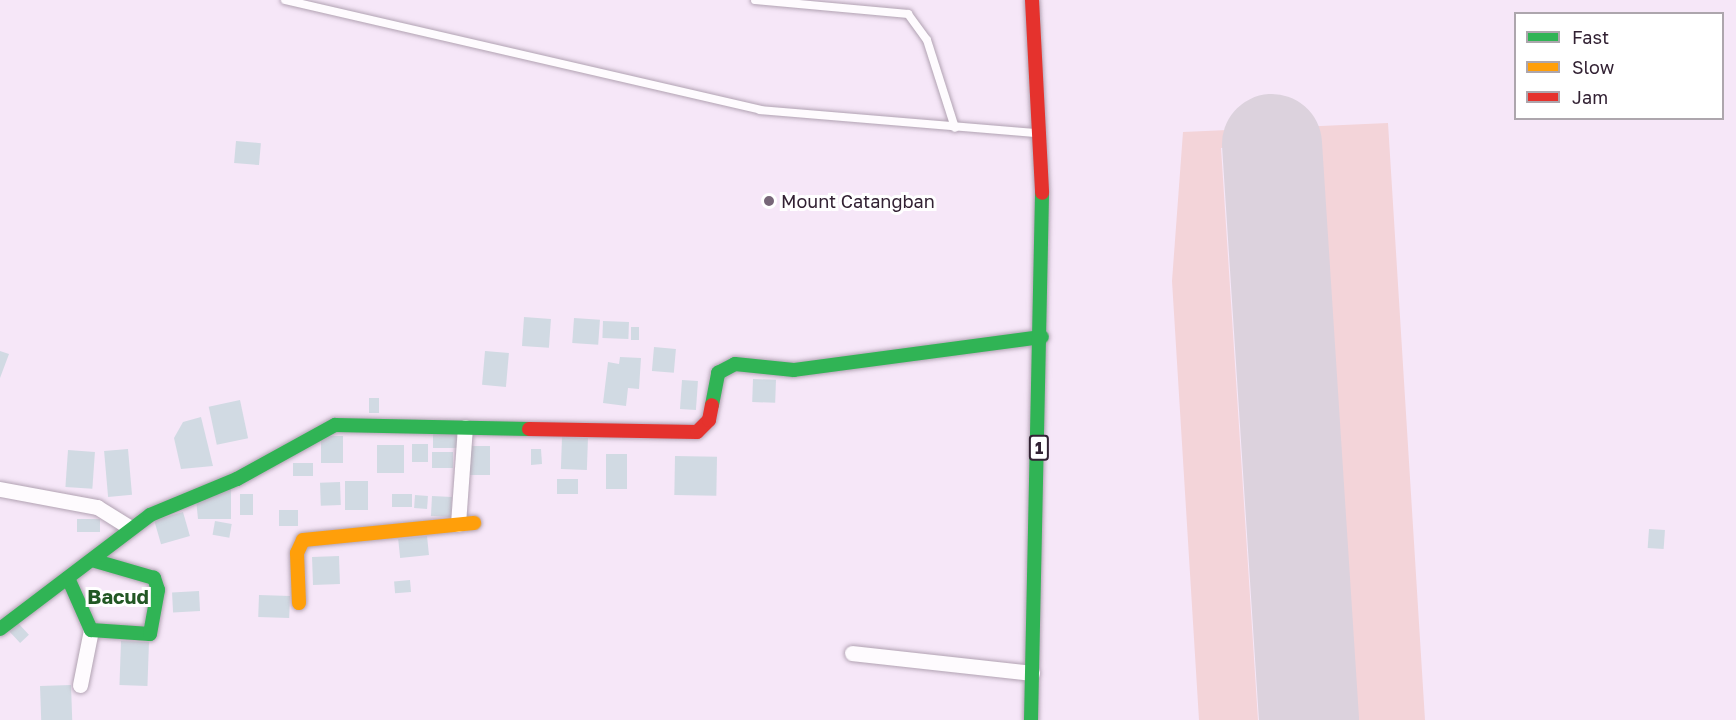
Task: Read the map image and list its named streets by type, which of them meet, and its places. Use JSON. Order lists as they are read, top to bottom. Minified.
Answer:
{"streets":{"main road":["1"]},"districts":["Bacud"],"places":["Mount Catangban"],"legend":["Fast","Slow","Jam"]}
